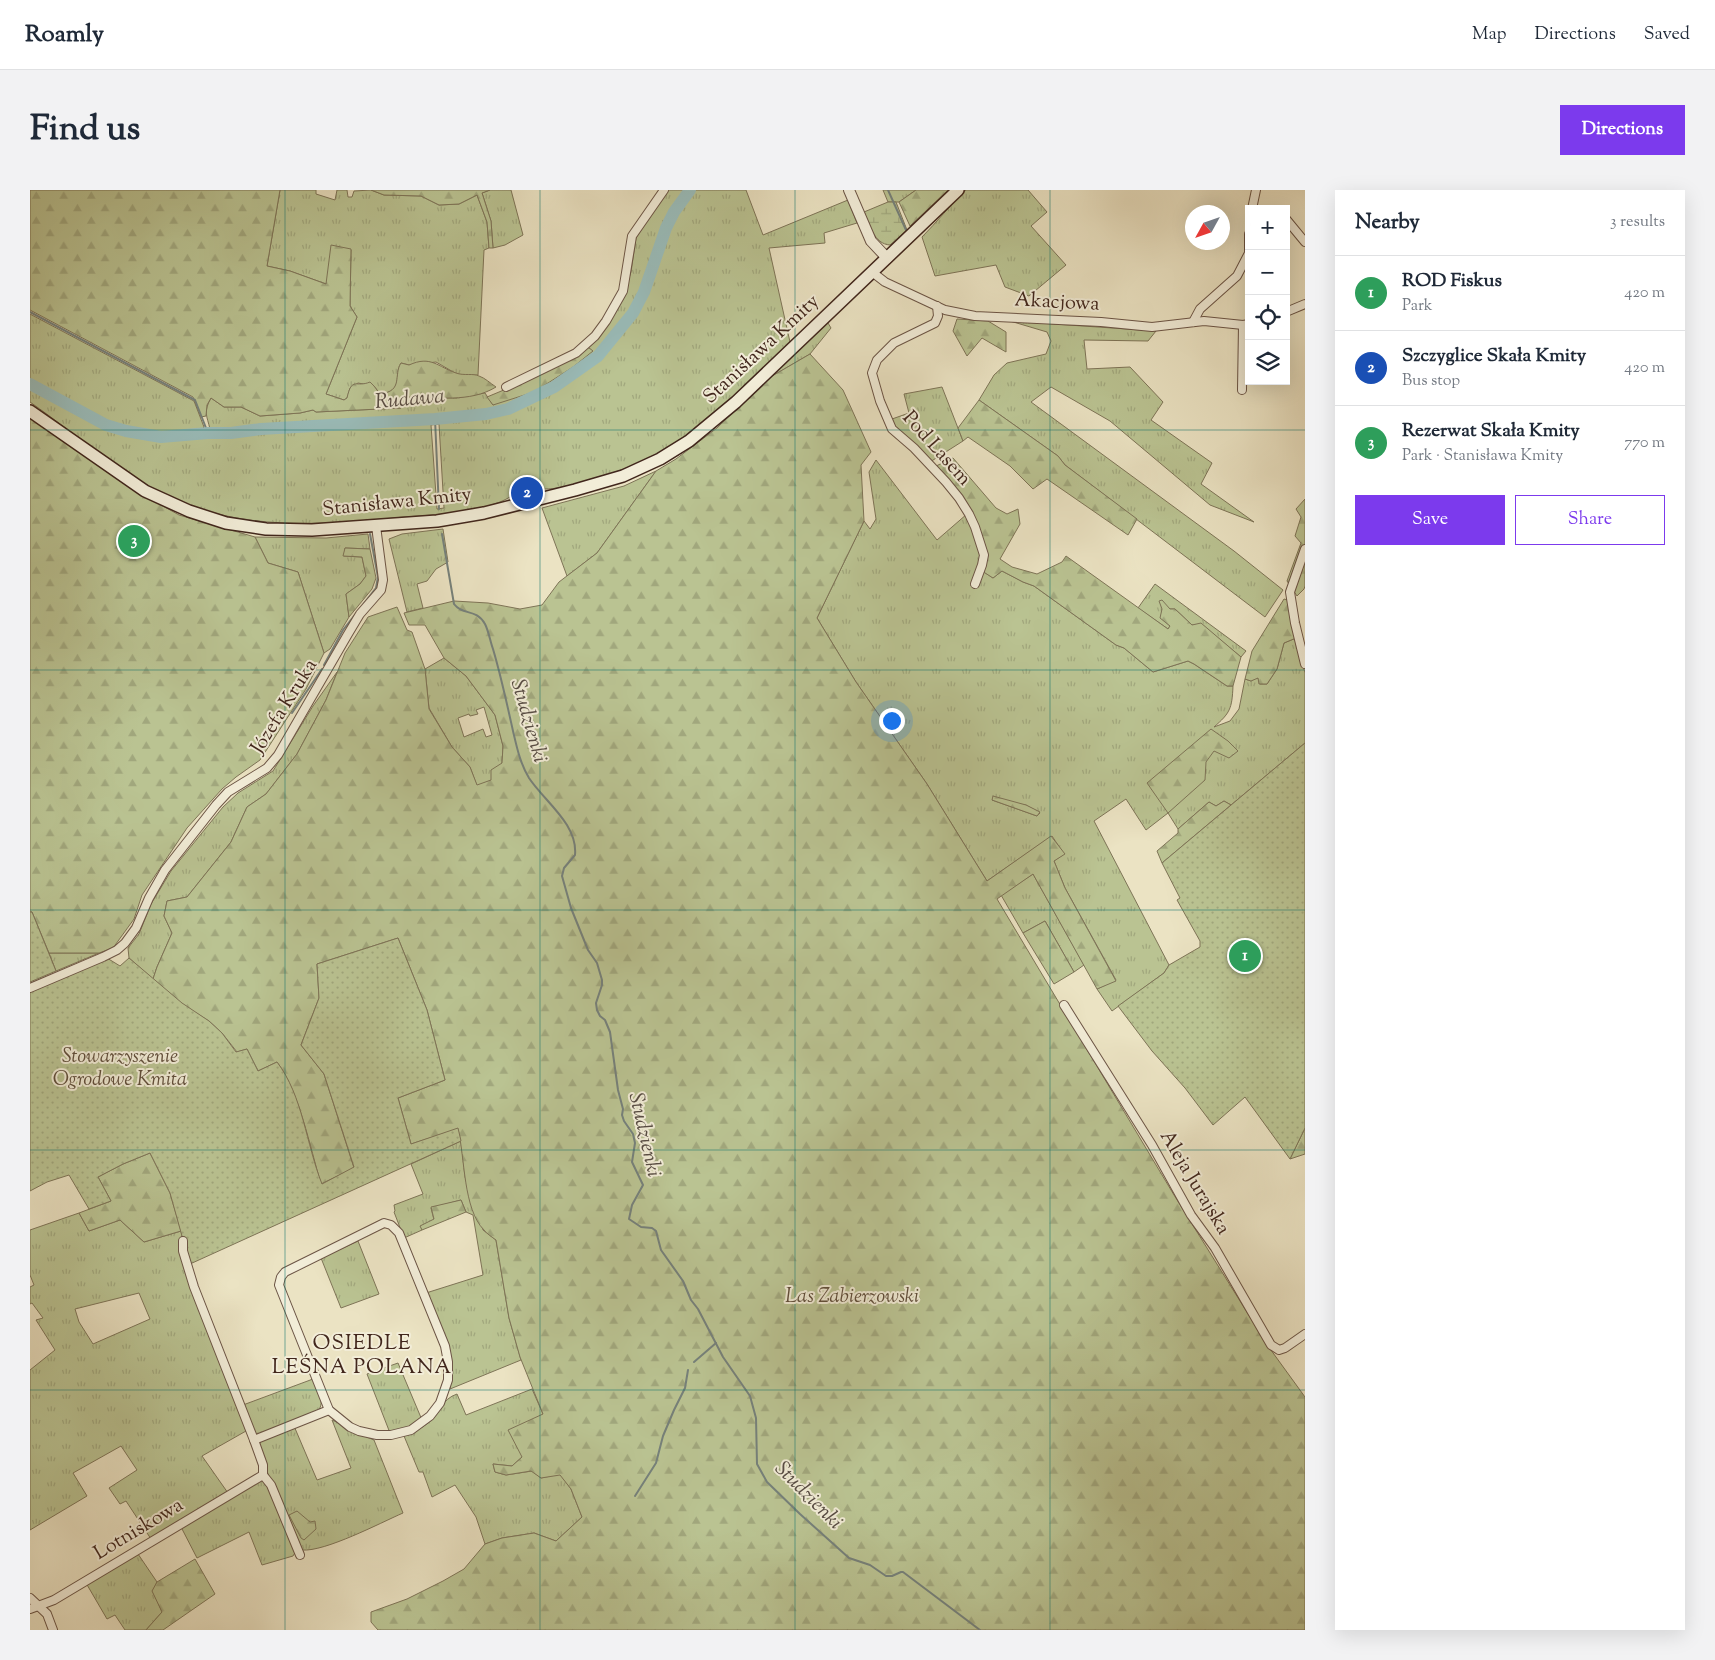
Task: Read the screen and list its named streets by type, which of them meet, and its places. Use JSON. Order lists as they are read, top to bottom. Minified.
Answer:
{"streets":{"main road":["Stanisława Kmity"],"street":["Akacjowa","Pod Lasem","Józefa Kruka","Aleja Jurajska","Lotniskowa"]},"crossings":[["Akacjowa","Stanisława Kmity"],["Akacjowa","Pod Lasem"],["Stanisława Kmity","Józefa Kruka"]],"districts":["OSIEDLE LEŚNA POLANA"],"water":["Rudawa","Studzienki"],"parks":["Stowarzyszenie Ogrodowe Kmita","Las Zabierzowski"],"north":"bottom left","page":{"header":"Roamly","nav":["Map","Directions","Saved"],"title":"Find us","buttons":["Directions",["Save","Share"]],"heading":["Nearby","3 results"],"map_buttons":["+","−"],"list":[{"mark":"1","name":"ROD Fiskus","note":"Park","value":"420 m"},{"mark":"2","name":"Szczyglice Skała Kmity","note":"Bus stop","value":"420 m"},{"mark":"3","name":"Rezerwat Skała Kmity","note":"Park · Stanisława Kmity","value":"770 m"}],"pins":["2","3","1"]}}
